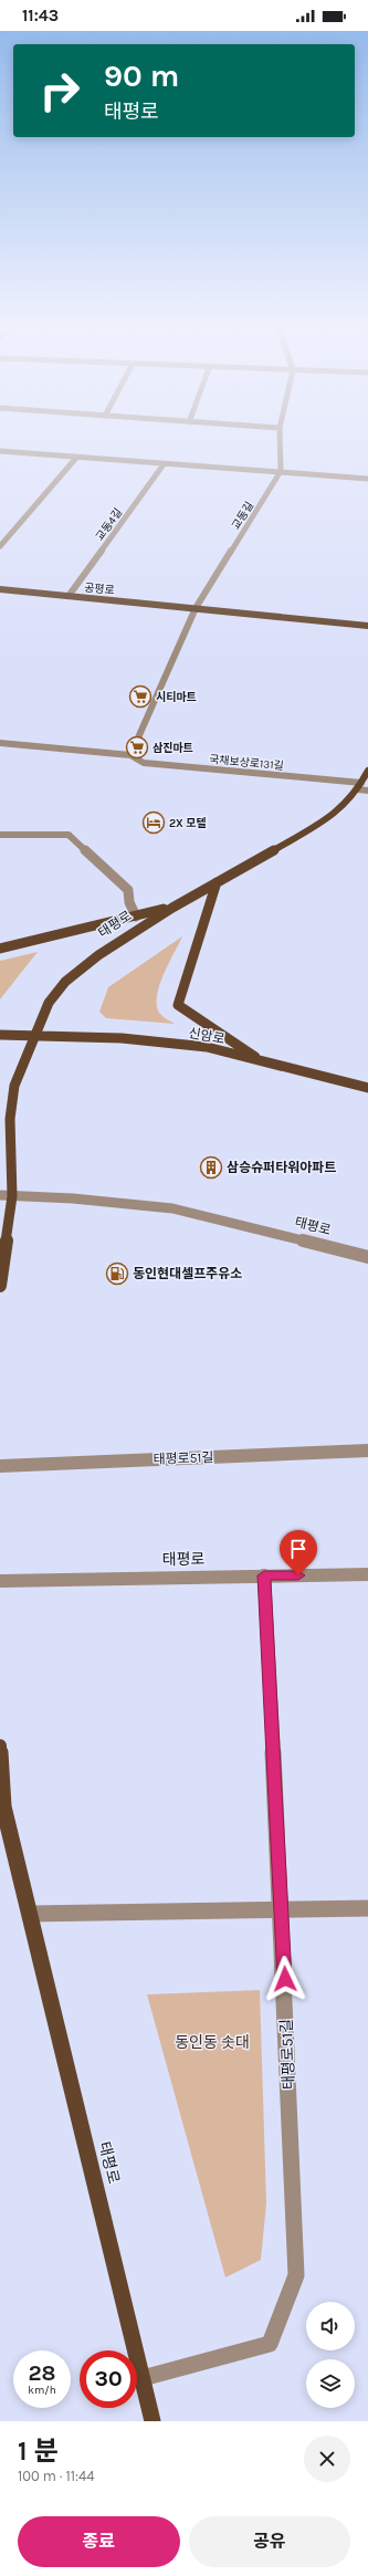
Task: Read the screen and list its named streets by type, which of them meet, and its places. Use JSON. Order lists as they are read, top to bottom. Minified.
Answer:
{"streets":{"main road":["공평로","태평로","신암로"],"street":["교동길","교동4길","국채보상로131길","태평로51길"]},"crossings":[["교동길","공평로"],["교동4길","공평로"],["국채보상로131길","태평로"],["태평로","신암로"],["태평로","태평로51길"]],"parks":["동인동 솟대"],"places":{"supermarket":["시티마트","삼진마트"],"hotel":["2X 모텔"],"building":["삼승슈퍼타워아파트"],"fuel station":["동인현대셀프주유소"]},"page":{"status":"11:43","turn":["90 m","태평로"],"speed":"28 km/h","limit":"30","heading":["1 분","100 m · 11:44"],"buttons":["종료","공유"]}}
